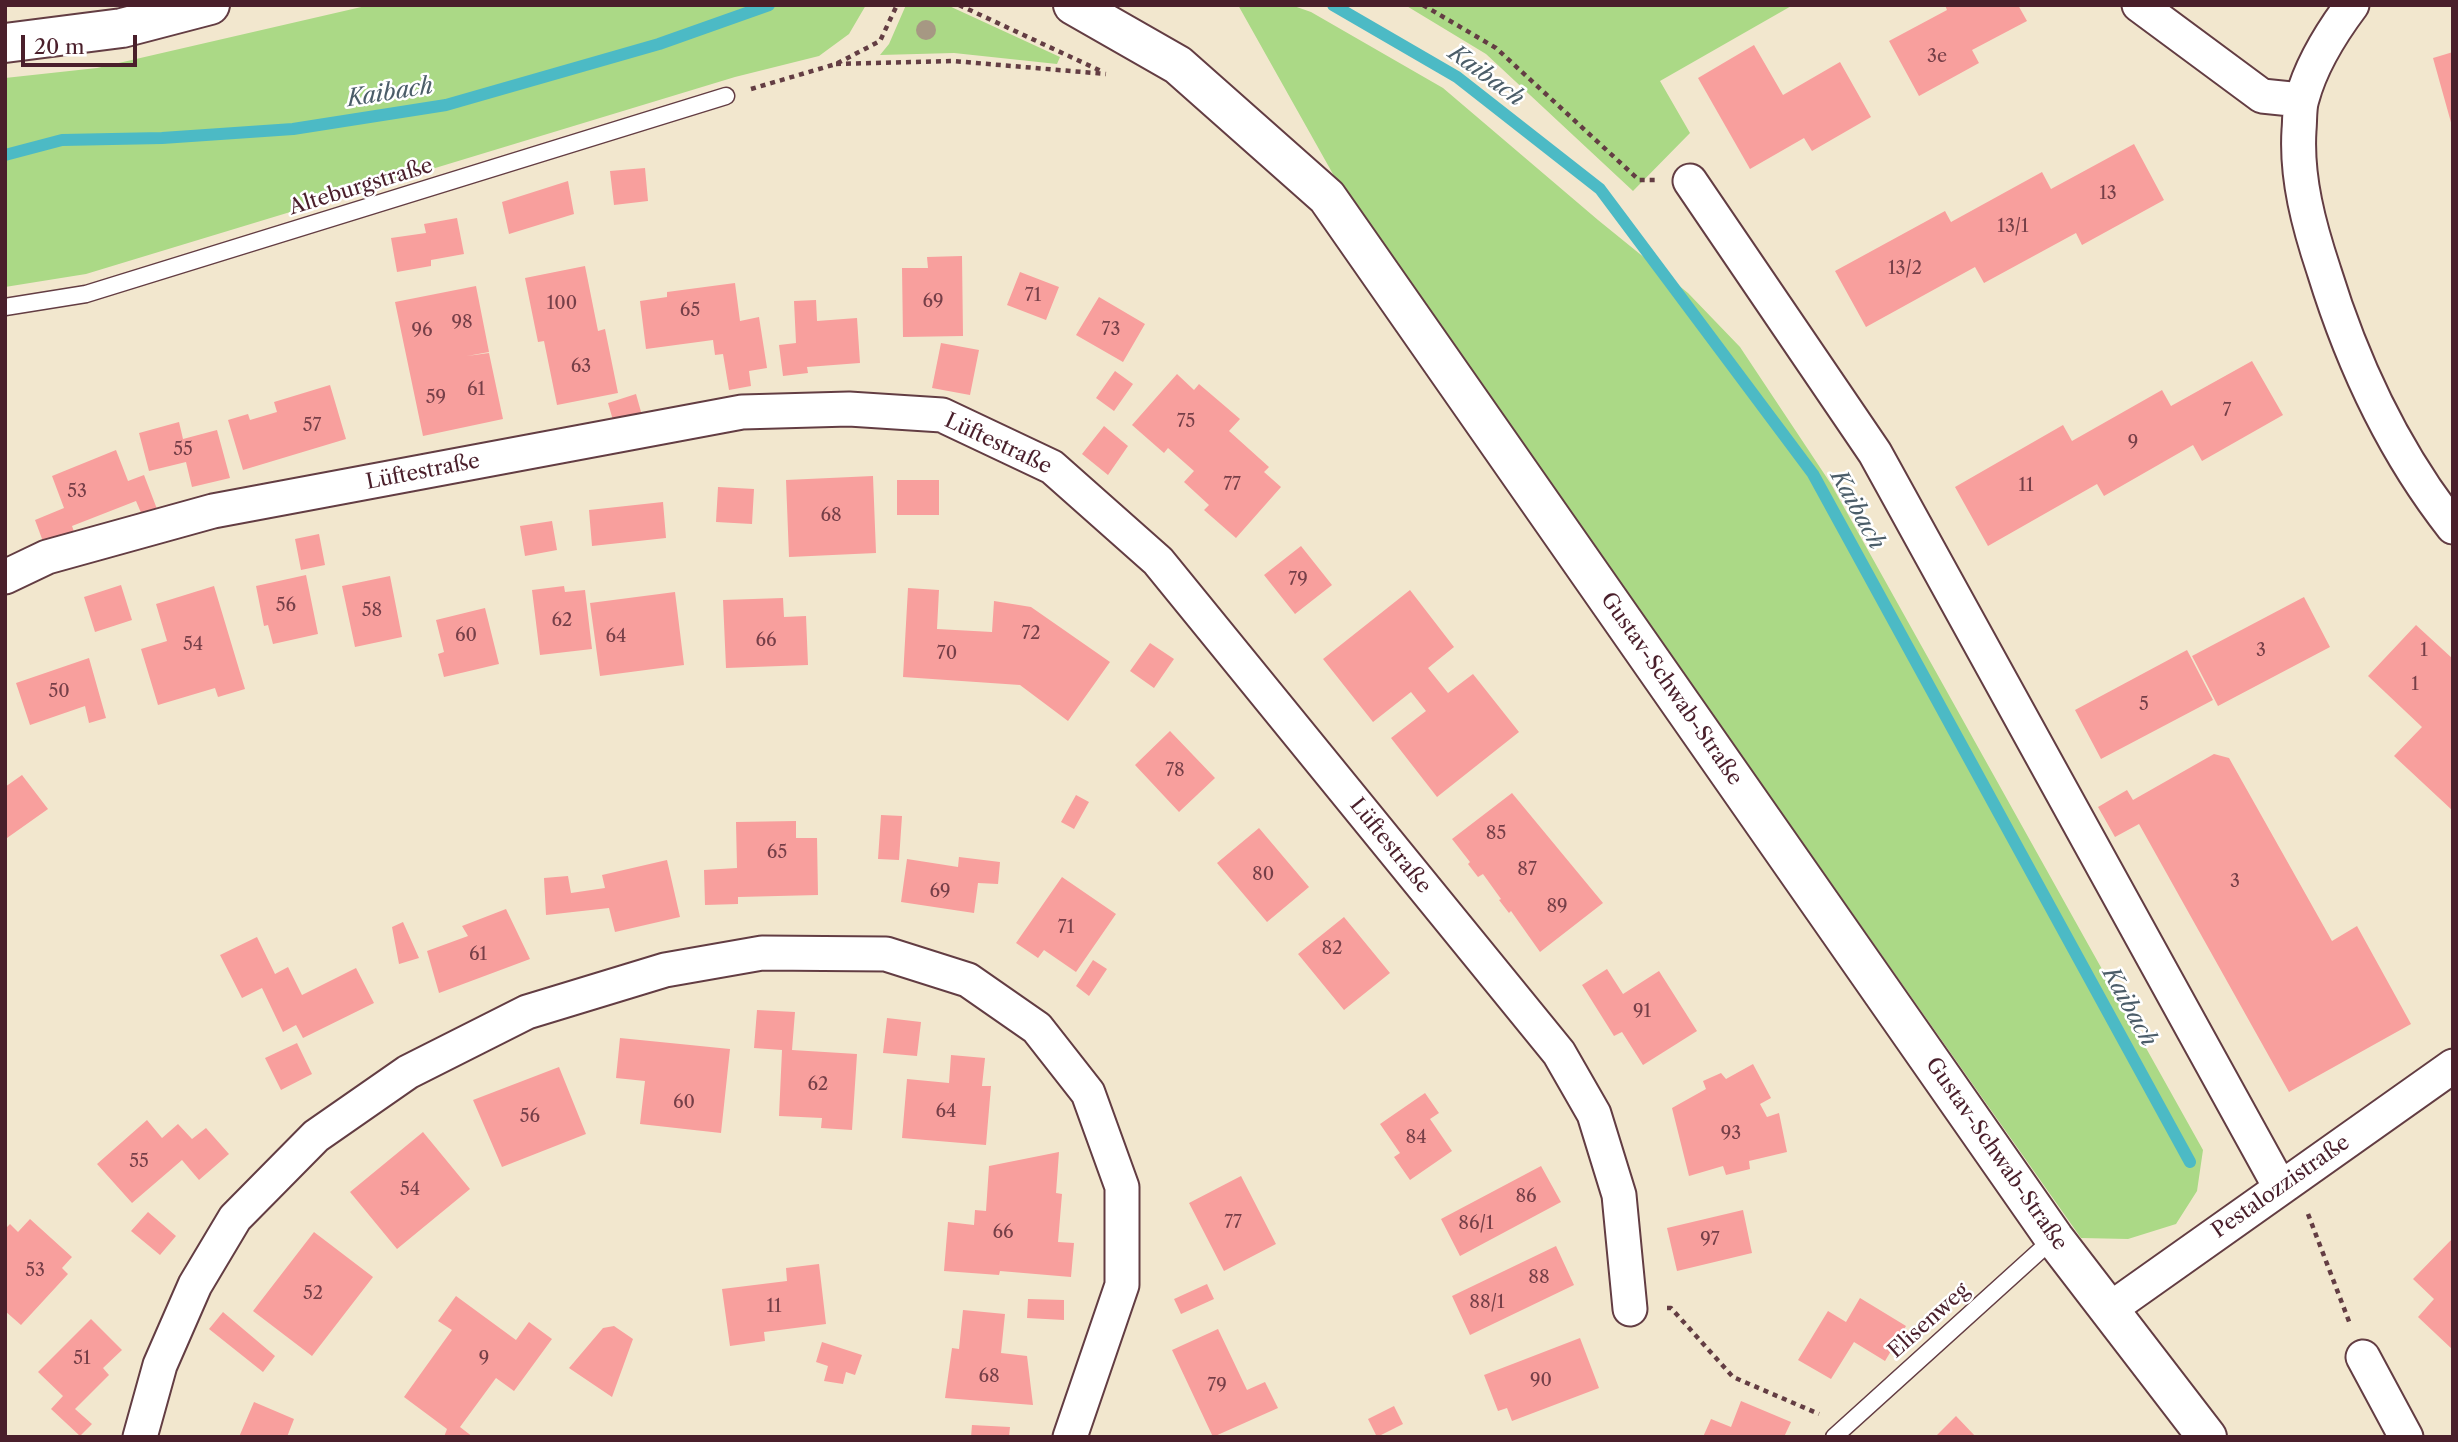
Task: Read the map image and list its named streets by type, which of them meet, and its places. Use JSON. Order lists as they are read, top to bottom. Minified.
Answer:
{"streets":{"street":["Lüftestraße","Gustav-Schwab-Straße","Pestalozzistraße"],"lane":["Alteburgstraße","Elisenweg"]},"crossings":[["Gustav-Schwab-Straße","Pestalozzistraße"],["Gustav-Schwab-Straße","Elisenweg"]],"water":["Kaibach"],"house_numbers":["3e","13","13/1","13/2","71","69","100","65","98","73","96","63","61","59","7","75","57","9","55","77","11","53","68","79","56","58","62","72","60","64","66","54","3","1","70","1","50","5","78","85","65","87","80","3","69","89","71","82","61","91","62","60","64","56","93","84","55","54","86","77","86/1","66","97","53","88","52","88/1","11","51","9","68","90","79"],"scale_bar":"20 m"}
